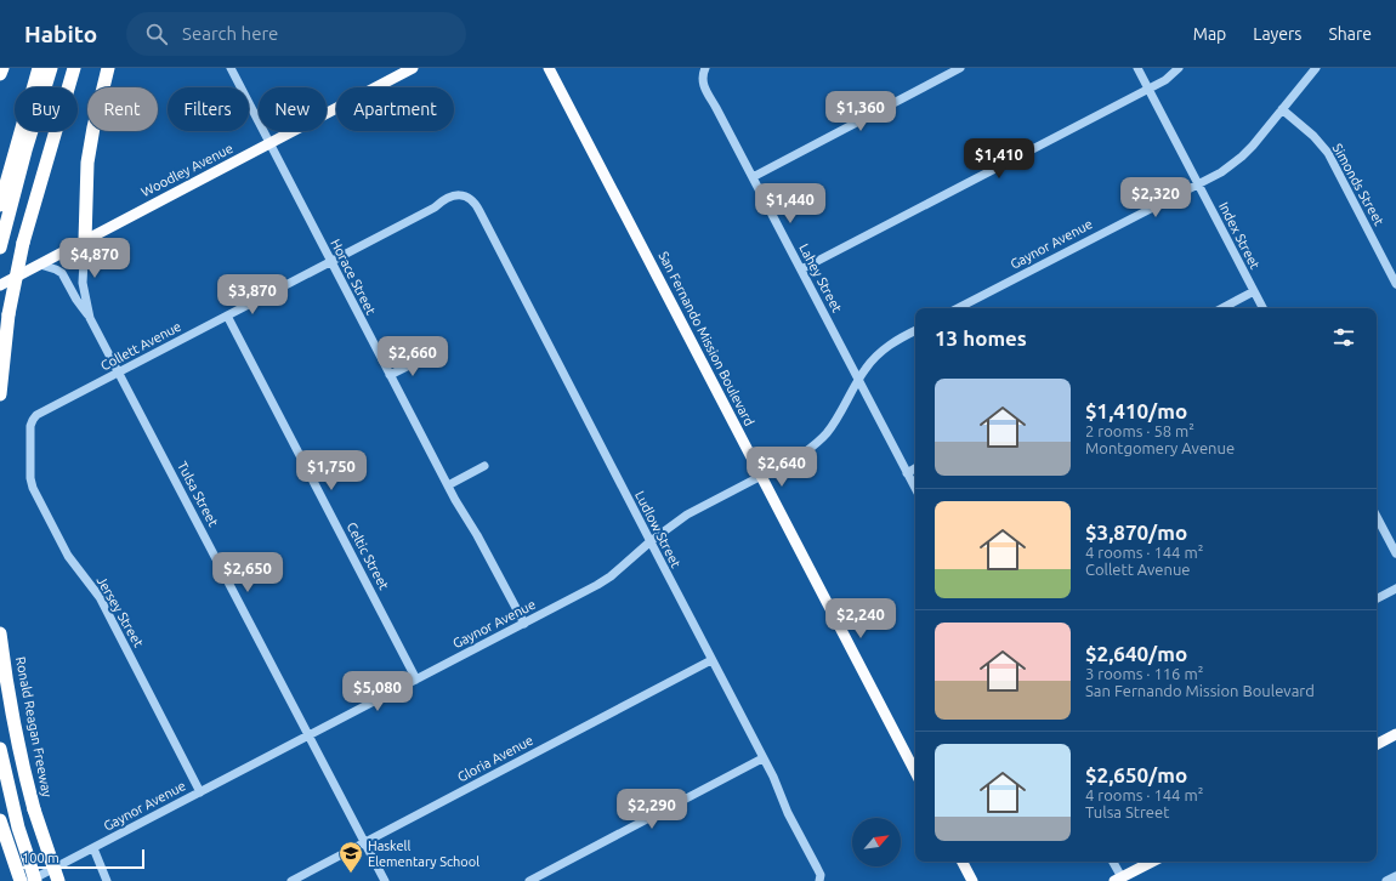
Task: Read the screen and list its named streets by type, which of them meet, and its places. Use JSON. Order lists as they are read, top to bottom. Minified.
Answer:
{"streets":{"highway":["Ronald Reagan Freeway"],"main road":["Woodley Avenue","San Fernando Mission Boulevard"],"street":["Simonds Street","Index Street","Gaynor Avenue","Horace Street","Lahey Street","Collett Avenue","Tulsa Street","Ludlow Street","Celtic Street","Jersey Street","Gloria Avenue"]},"crossings":[["Woodley Avenue","Horace Street"],["Woodley Avenue","Tulsa Street"],["Simonds Street","Gaynor Avenue"],["Index Street","Gaynor Avenue"],["Gaynor Avenue","Horace Street"],["Gaynor Avenue","Lahey Street"],["Gaynor Avenue","San Fernando Mission Boulevard"],["Gaynor Avenue","Tulsa Street"],["Gaynor Avenue","Ludlow Street"],["Gaynor Avenue","Celtic Street"],["Gaynor Avenue","Jersey Street"],["Horace Street","Collett Avenue"],["Collett Avenue","Tulsa Street"],["Collett Avenue","Ludlow Street"],["Collett Avenue","Celtic Street"],["Collett Avenue","Jersey Street"],["Tulsa Street","Gloria Avenue"],["Ludlow Street","Gloria Avenue"]],"places":{"school or university":["Haskell Elementary School"]},"scale_bar":"100 m","north":"top right","page":{"header":"Habito","search":"Search here","nav":["Map","Layers","Share"],"chip":["Buy","Rent","Filters","New","Apartment"],"price":["$1,360","$1,410","$2,320","$1,440","$4,870","$3,870","$2,660","$2,640","$1,750","$2,650","$2,240","$5,080","$2,290"],"heading":"13 homes","list":[{"name":"$1,410/mo","note":"2 rooms · 58 m² · Montgomery Avenue"},{"name":"$3,870/mo","note":"4 rooms · 144 m² · Collett Avenue"},{"name":"$2,640/mo","note":"3 rooms · 116 m² · San Fernando Mission Boulevard"},{"name":"$2,650/mo","note":"4 rooms · 144 m² · Tulsa Street"}],"scale":"100 m"}}
